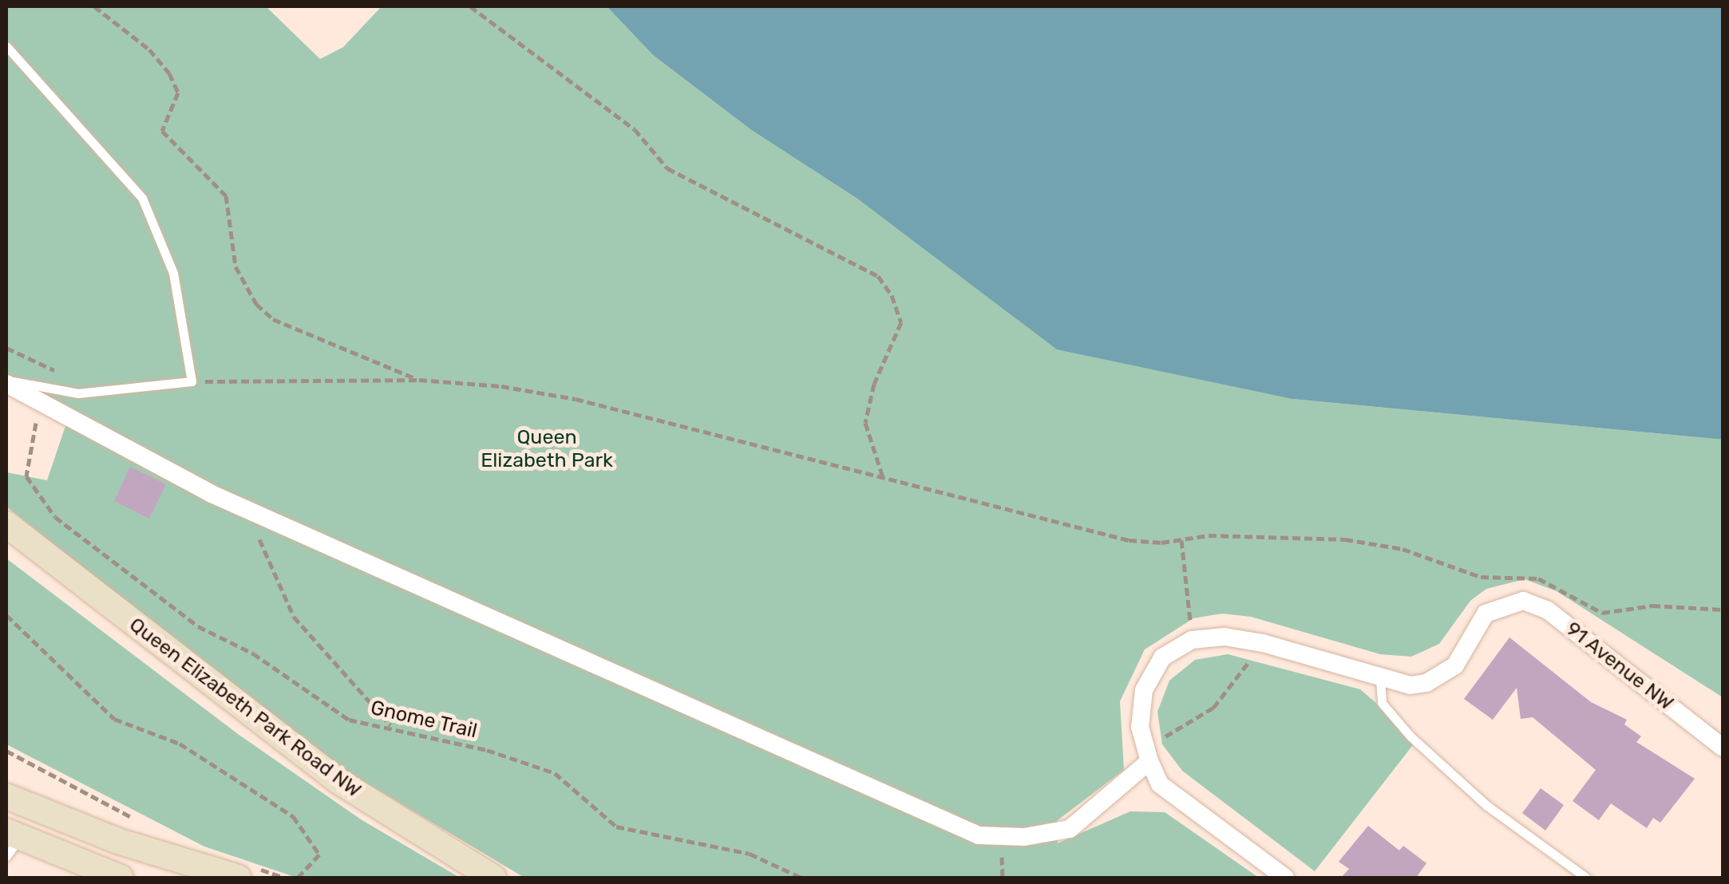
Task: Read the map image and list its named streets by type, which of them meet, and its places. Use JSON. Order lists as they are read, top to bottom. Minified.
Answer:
{"streets":{"main road":["Queen Elizabeth Park Road NW"],"street":["91 Avenue NW"],"path":["Gnome Trail"]},"parks":["Queen Elizabeth Park"]}
